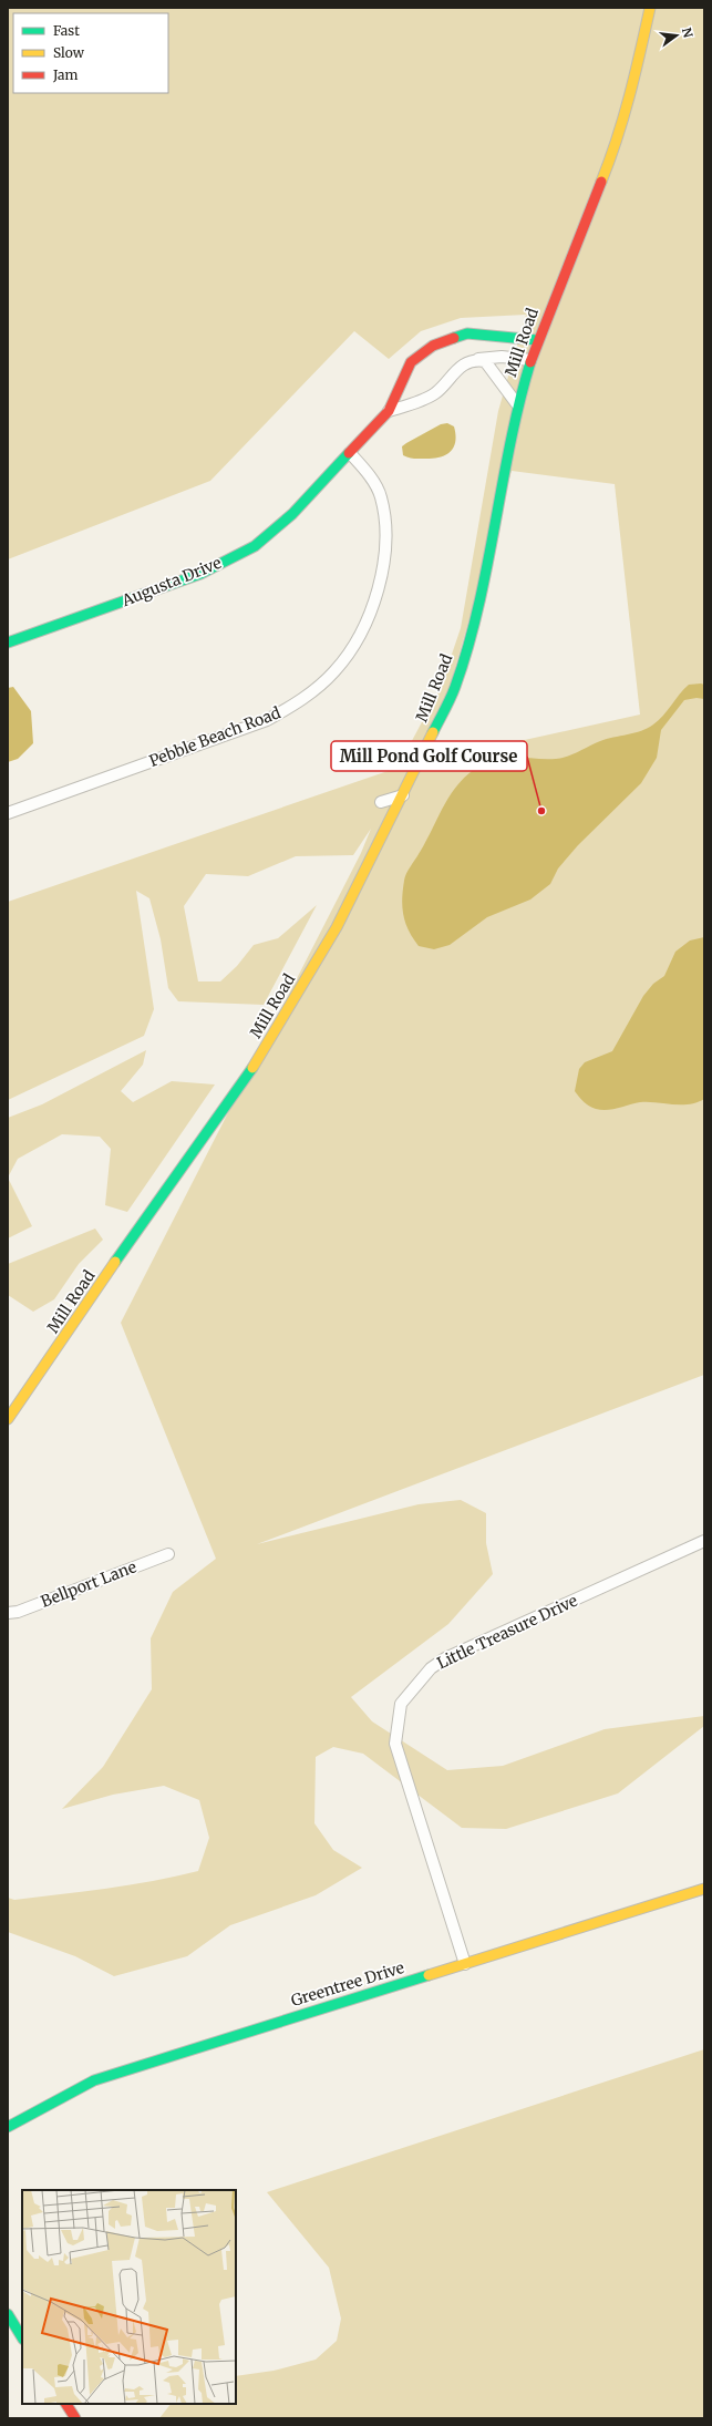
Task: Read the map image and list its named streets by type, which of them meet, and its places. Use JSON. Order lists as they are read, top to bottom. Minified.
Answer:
{"streets":{"main road":["Mill Road","Augusta Drive","Greentree Drive"],"street":["Pebble Beach Road","Bellport Lane","Little Treasure Drive"]},"crossings":[["Mill Road","Augusta Drive"],["Augusta Drive","Pebble Beach Road"],["Little Treasure Drive","Greentree Drive"]],"places":["Mill Pond Golf Course"],"legend":["Fast","Slow","Jam"],"north":"right"}
